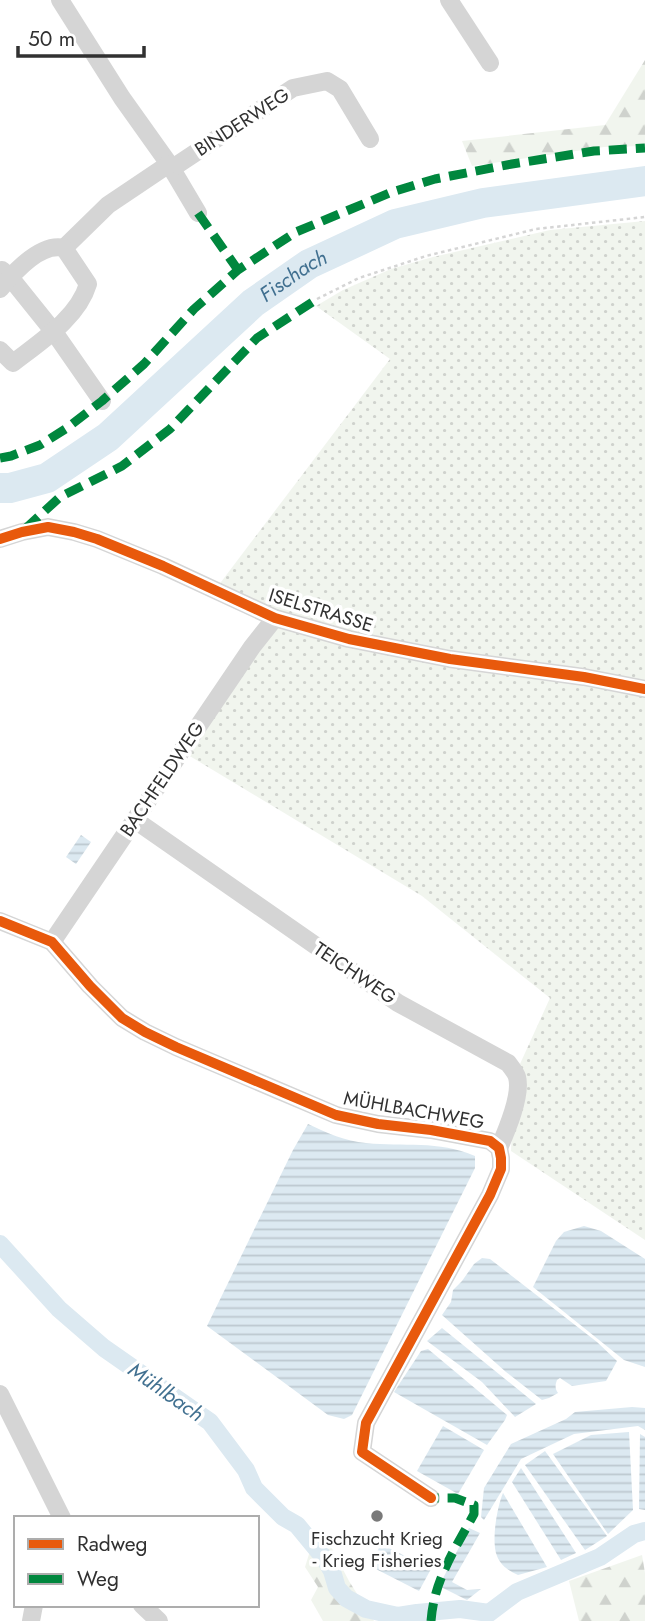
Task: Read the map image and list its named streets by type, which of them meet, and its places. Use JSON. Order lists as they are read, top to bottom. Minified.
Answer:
{"streets":{"street":["BINDERWEG","ISELSTRASSE","BACHFELDWEG","TEICHWEG","MÜHLBACHWEG"]},"crossings":[["ISELSTRASSE","BACHFELDWEG"],["BACHFELDWEG","TEICHWEG"],["BACHFELDWEG","MÜHLBACHWEG"],["TEICHWEG","MÜHLBACHWEG"]],"water":["Fischach","Mühlbach"],"places":["Fischzucht Krieg - Krieg Fisheries"],"legend":["Radweg","Weg"],"scale_bar":"50 m"}
